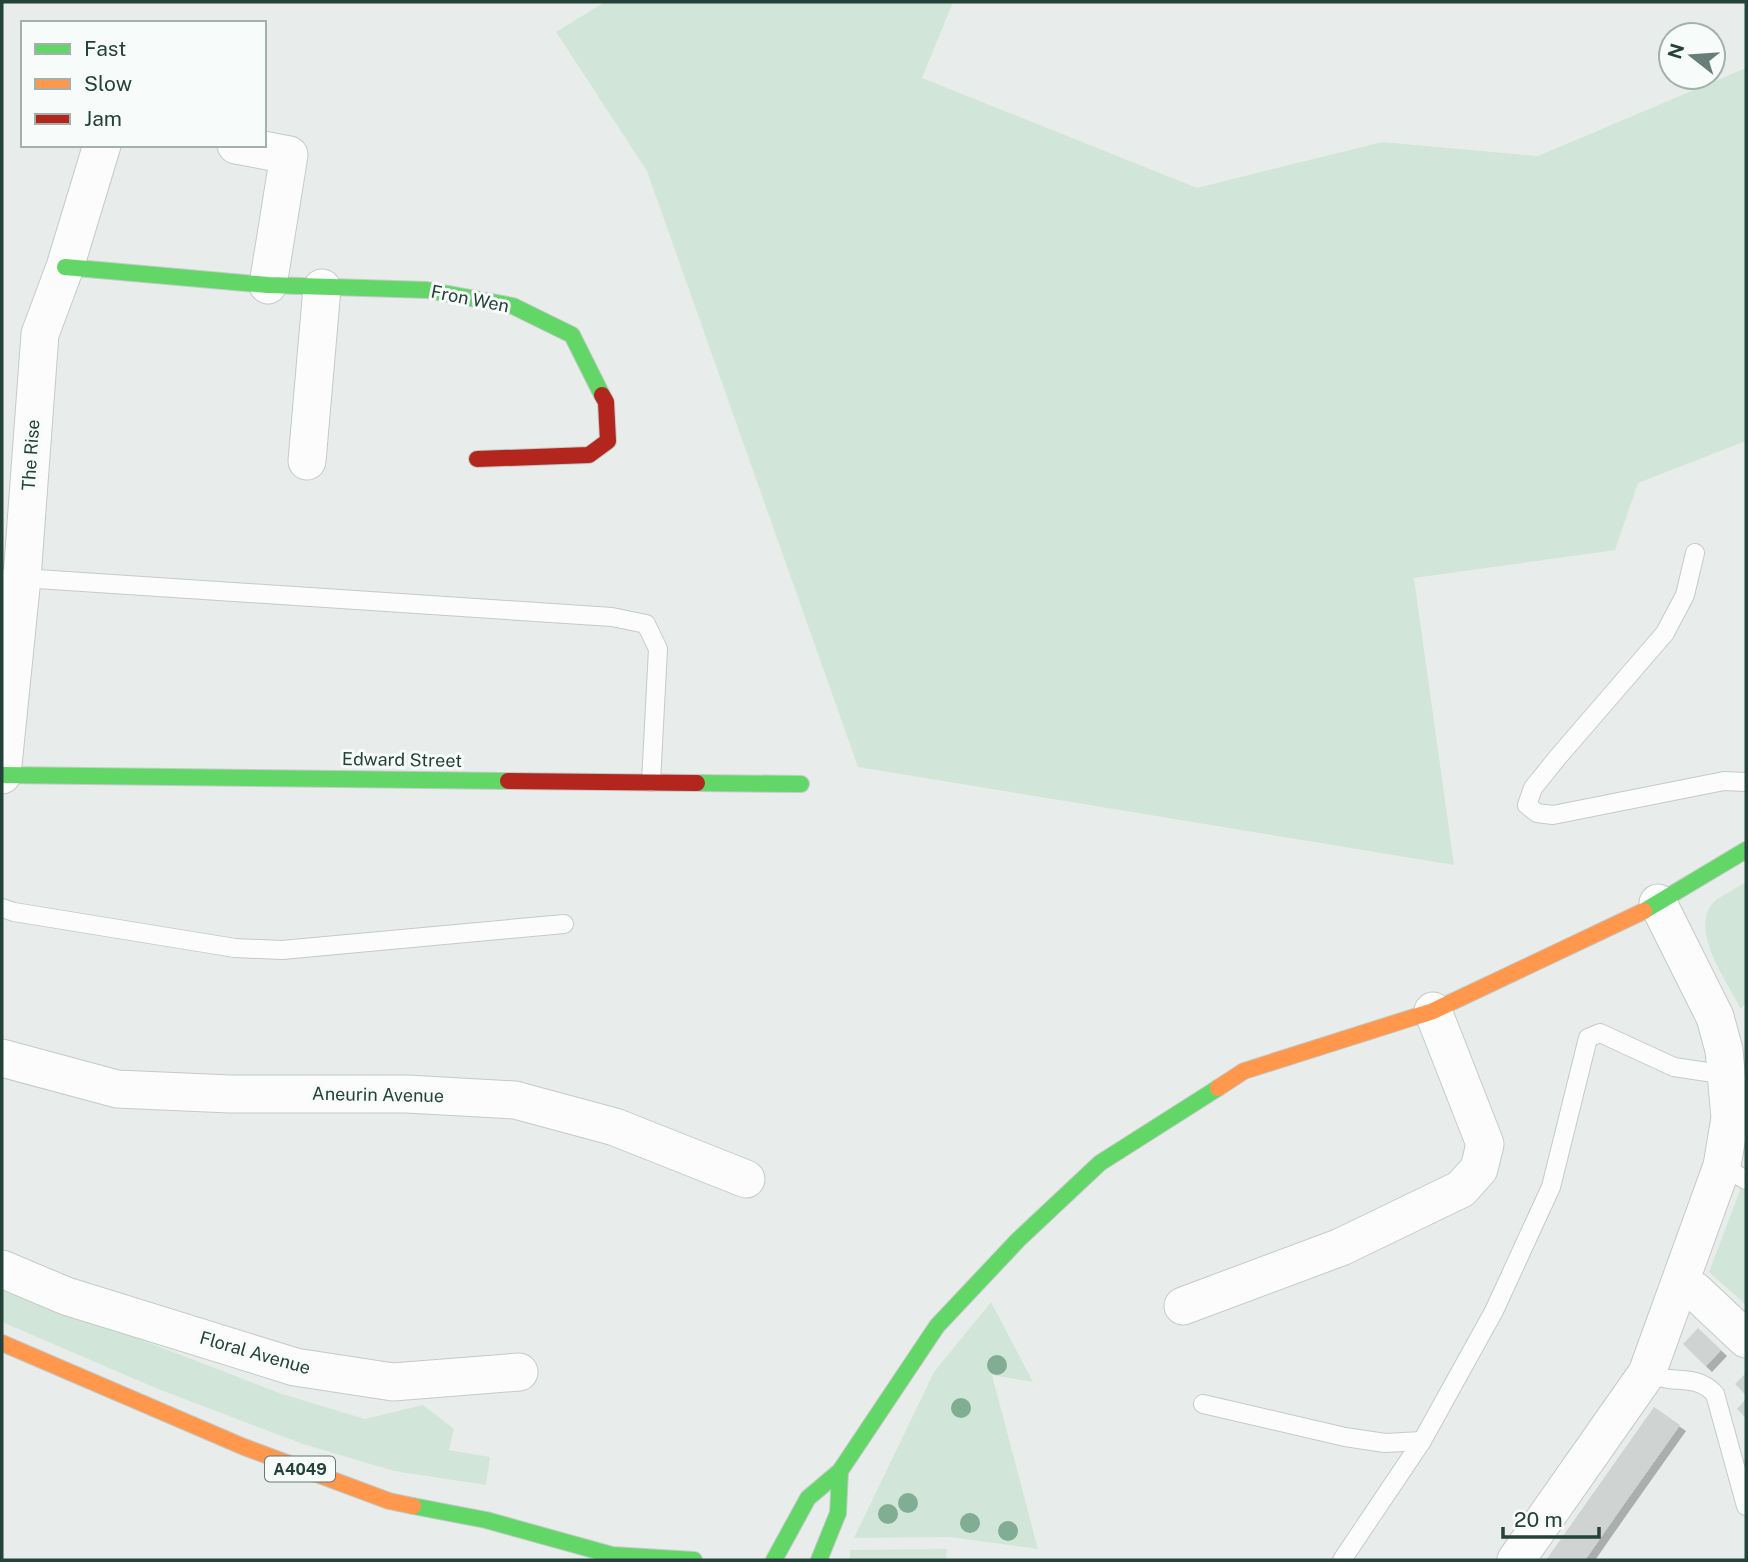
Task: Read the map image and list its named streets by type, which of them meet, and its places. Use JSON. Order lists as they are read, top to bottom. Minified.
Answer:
{"streets":{"main road":["Fron Wen","Edward Street","A4049"],"street":["The Rise","Aneurin Avenue","Floral Avenue"]},"crossings":[["Fron Wen","The Rise"],["The Rise","Edward Street"]],"legend":["Fast","Slow","Jam"],"scale_bar":"20 m","north":"left"}
